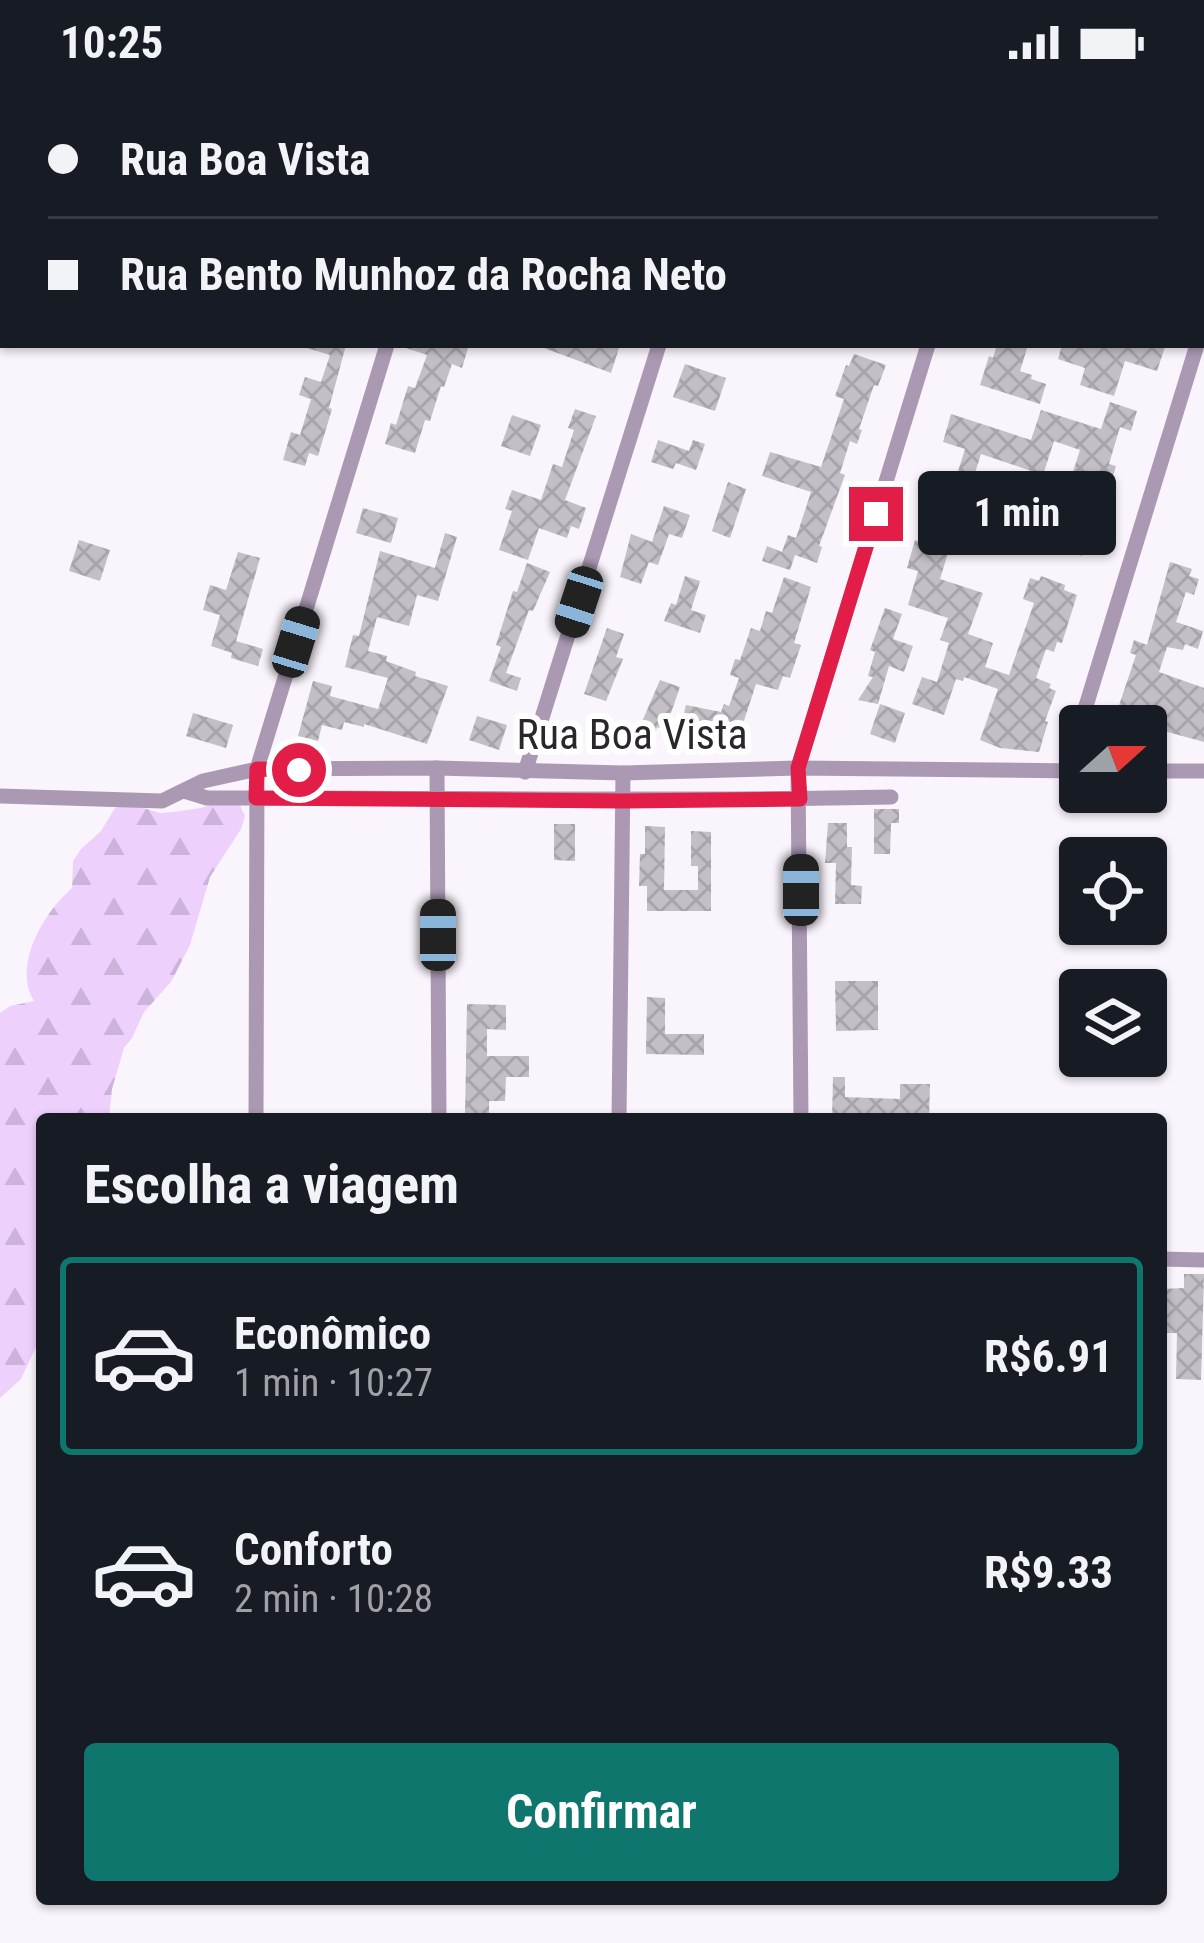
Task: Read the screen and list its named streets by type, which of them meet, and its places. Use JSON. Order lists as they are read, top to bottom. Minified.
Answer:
{"streets":{"street":["Rua Boa Vista"]},"north":"right","page":{"status":"10:25","banner":["Rua Boa Vista","Rua Bento Munhoz da Rocha Neto"],"bubble":"1 min","heading":"Escolha a viagem","list":[{"name":"Econômico","note":"1 min · 10:27","value":"R$6.91"},{"name":"Conforto","note":"2 min · 10:28","value":"R$9.33"}],"buttons":"Confirmar"}}
